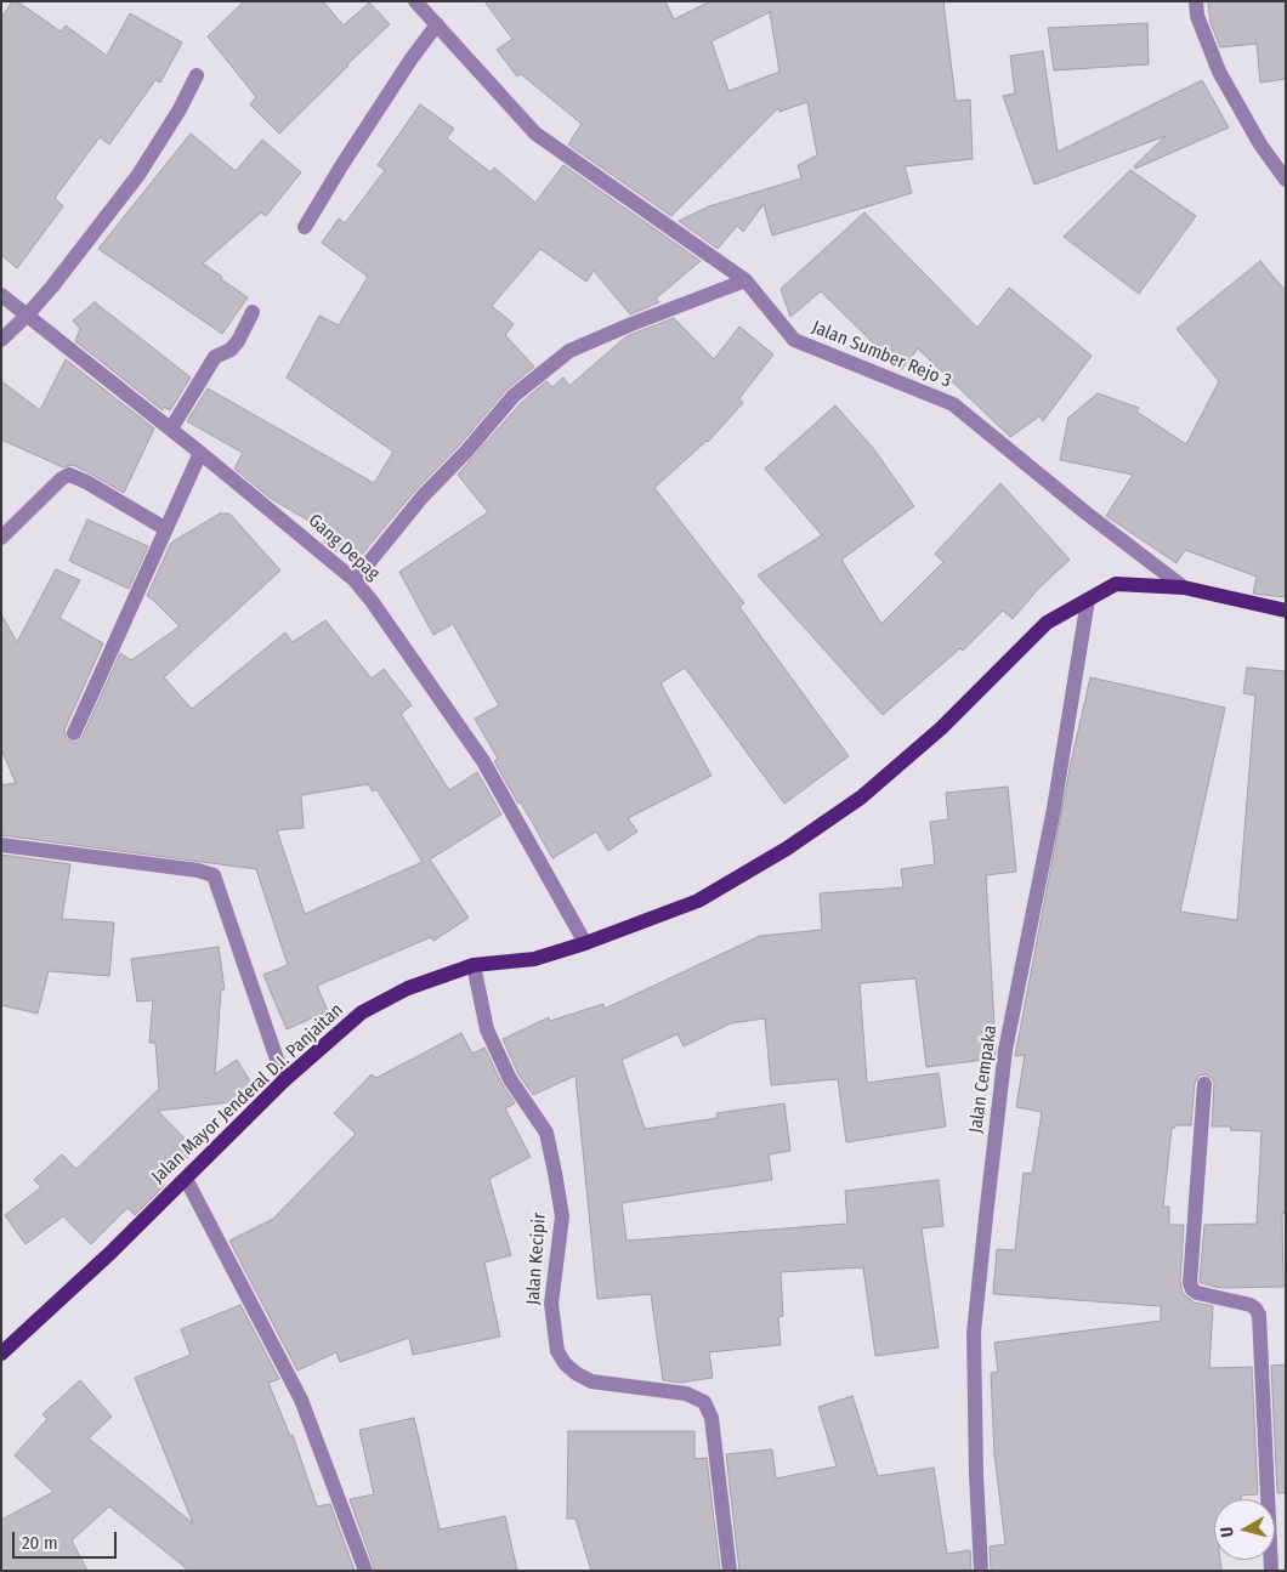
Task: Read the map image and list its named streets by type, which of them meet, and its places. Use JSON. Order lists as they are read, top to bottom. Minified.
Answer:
{"streets":{"main road":["Jalan Mayor Jenderal D.I. Panjaitan"],"street":["Jalan Sumber Rejo 3","Gang Depag","Jalan Cempaka","Jalan Kecipir"]},"crossings":[["Jalan Sumber Rejo 3","Jalan Mayor Jenderal D.I. Panjaitan"],["Gang Depag","Jalan Mayor Jenderal D.I. Panjaitan"],["Jalan Cempaka","Jalan Mayor Jenderal D.I. Panjaitan"],["Jalan Mayor Jenderal D.I. Panjaitan","Jalan Kecipir"]],"scale_bar":"20 m","north":"left"}
